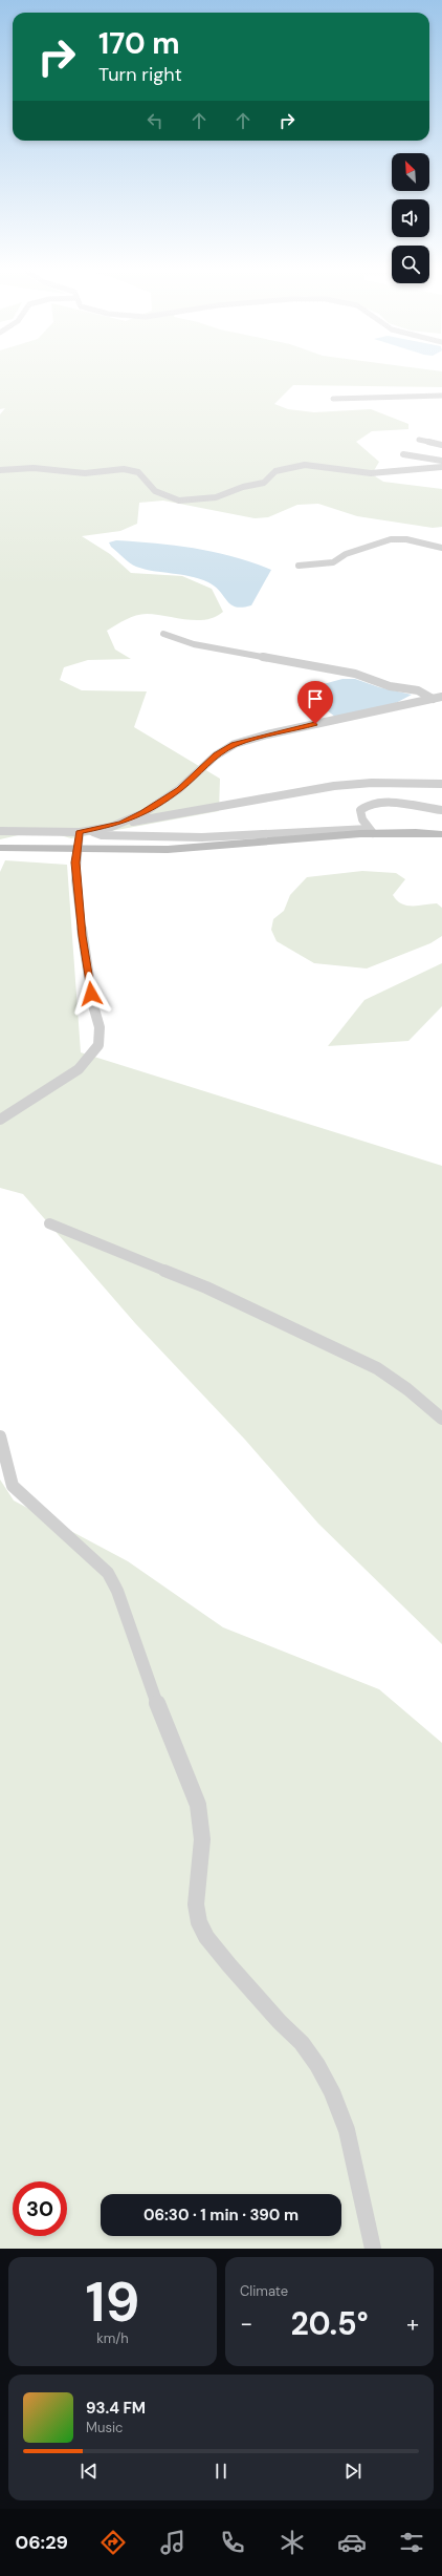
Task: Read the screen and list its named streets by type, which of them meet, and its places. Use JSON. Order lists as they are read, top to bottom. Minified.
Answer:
{"north":"top left","page":{"turn":["170 m","Turn right"],"limit":"30","trip":"06:30 · 1 min · 390 m","tile":[["19","km/h"],"Climate"],"heat":["−","20.5°","+"],"song":["93.4 FM","Music"],"tabs":"06:29"}}
